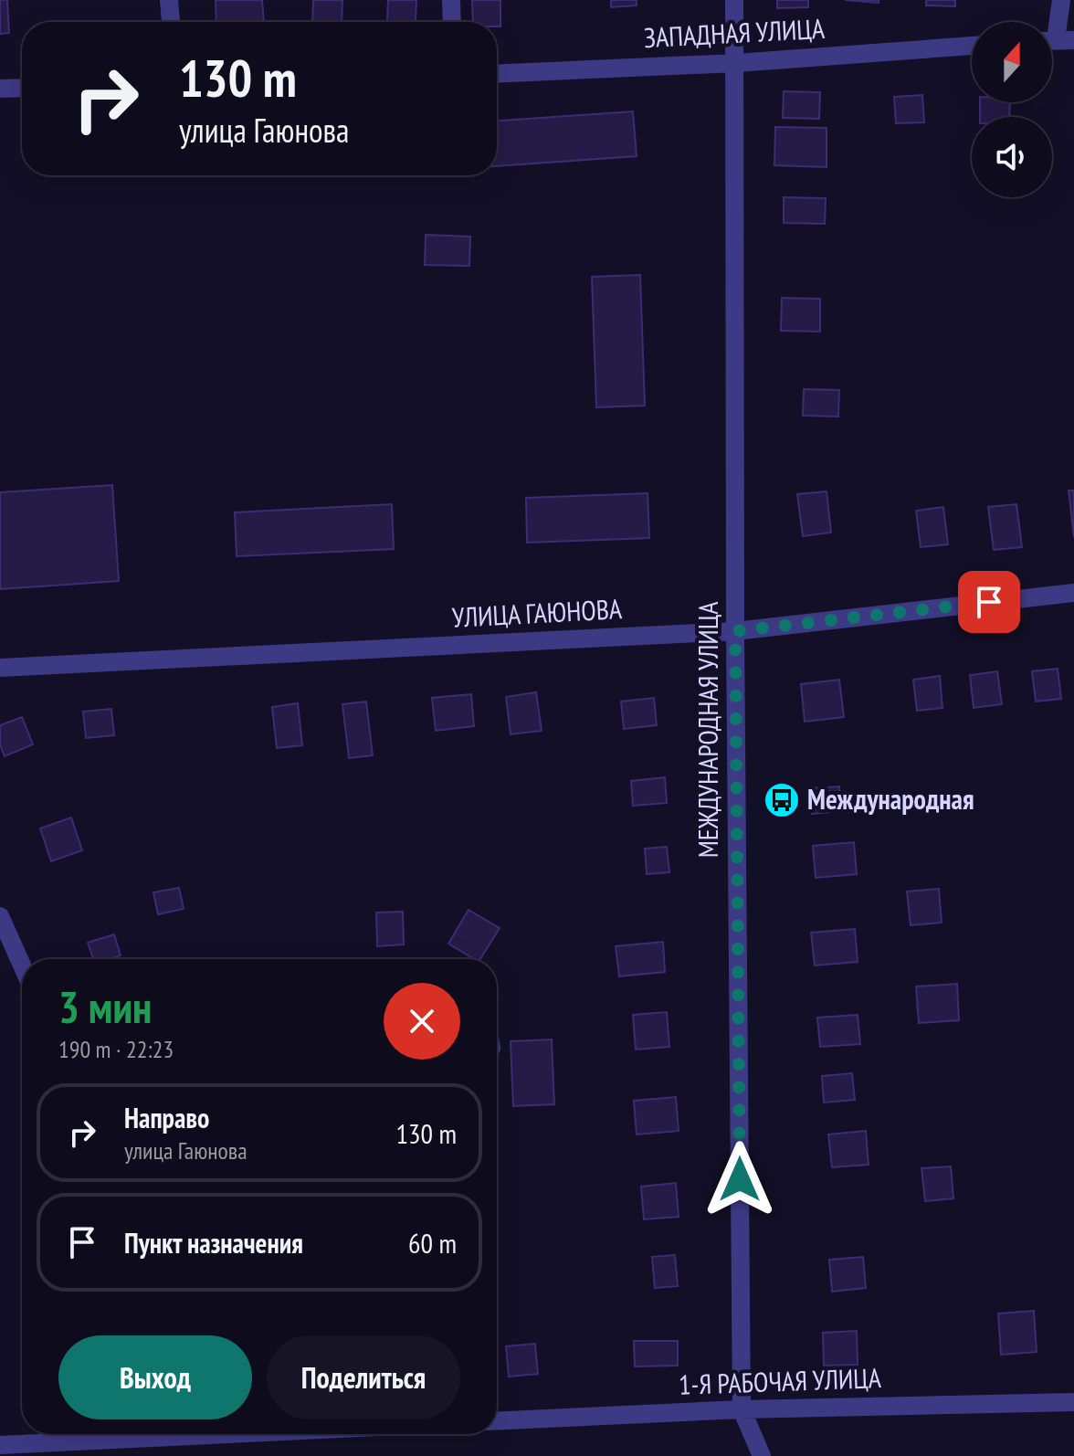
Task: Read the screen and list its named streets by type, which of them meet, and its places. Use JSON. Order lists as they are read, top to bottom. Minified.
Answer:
{"streets":{"street":["ЗАПАДНАЯ УЛИЦА","УЛИЦА ГАЮНОВА","МЕЖДУНАРОДНАЯ УЛИЦА","1-Я РАБОЧАЯ УЛИЦА"]},"crossings":[["ЗАПАДНАЯ УЛИЦА","МЕЖДУНАРОДНАЯ УЛИЦА"],["УЛИЦА ГАЮНОВА","МЕЖДУНАРОДНАЯ УЛИЦА"],["МЕЖДУНАРОДНАЯ УЛИЦА","1-Я РАБОЧАЯ УЛИЦА"]],"places":{"bus stop":["Международная"]},"north":"top","page":{"turn":["130 m","улица Гаюнова"],"heading":["3 мин","190 m · 22:23"],"list":[{"name":"Направо","note":"улица Гаюнова","value":"130 m"},{"name":"Пункт назначения","value":"60 m"}],"buttons":["Выход","Поделиться"]}}
